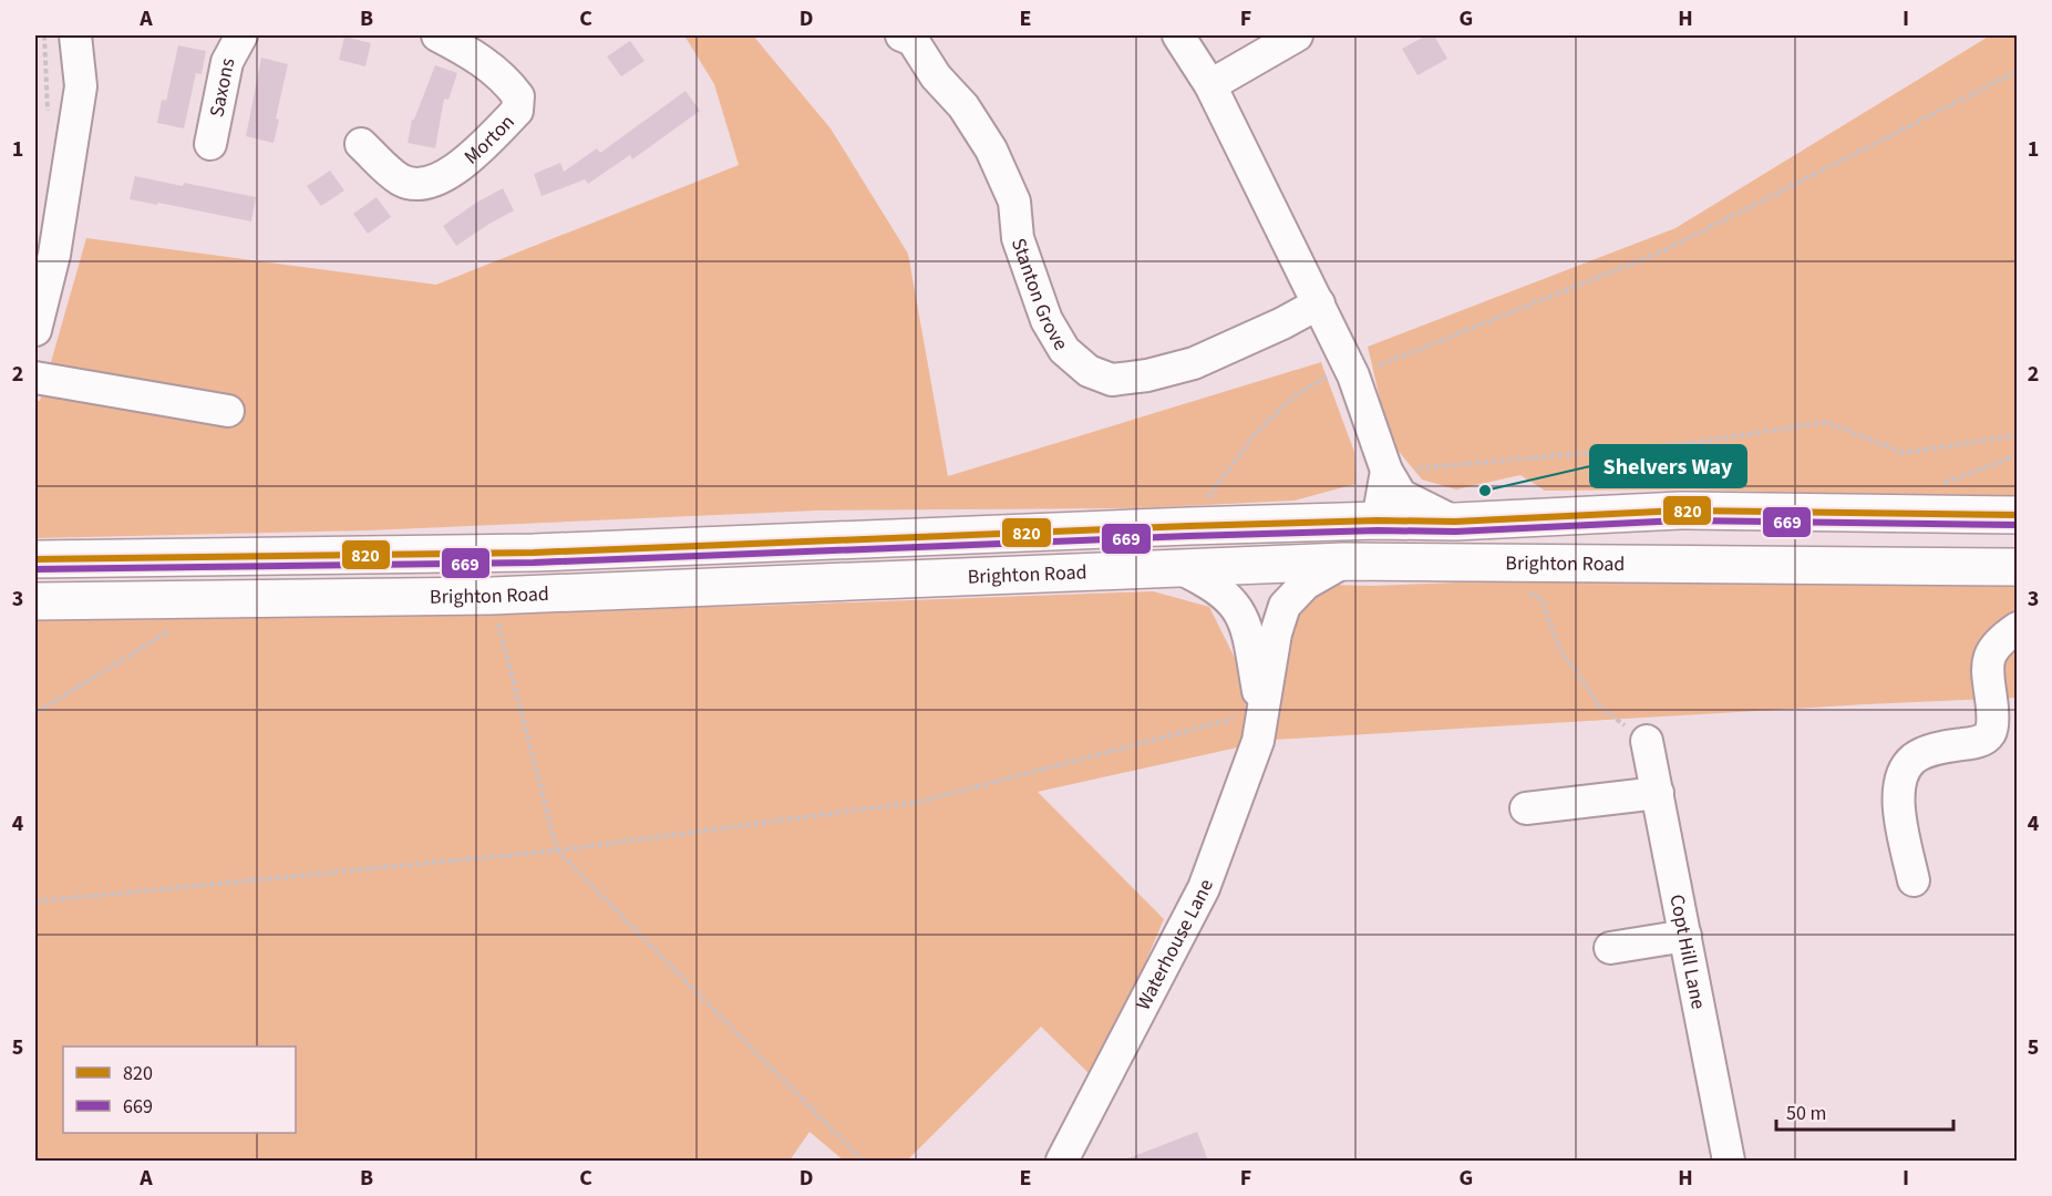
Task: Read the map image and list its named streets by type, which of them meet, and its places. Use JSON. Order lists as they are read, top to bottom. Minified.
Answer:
{"streets":{"highway":["Brighton Road"],"street":["Saxons","Morton","Stanton Grove","Waterhouse Lane","Copt Hill Lane"]},"crossings":[["Brighton Road","Waterhouse Lane"]],"places":["Shelvers Way"],"lines":["transit line 820","transit line 669"],"legend":["820","669"],"scale_bar":"50 m","grid":{"columns":["A","B","C","D","E","F","G","H","I"],"rows":["1","2","3","4","5"]}}
